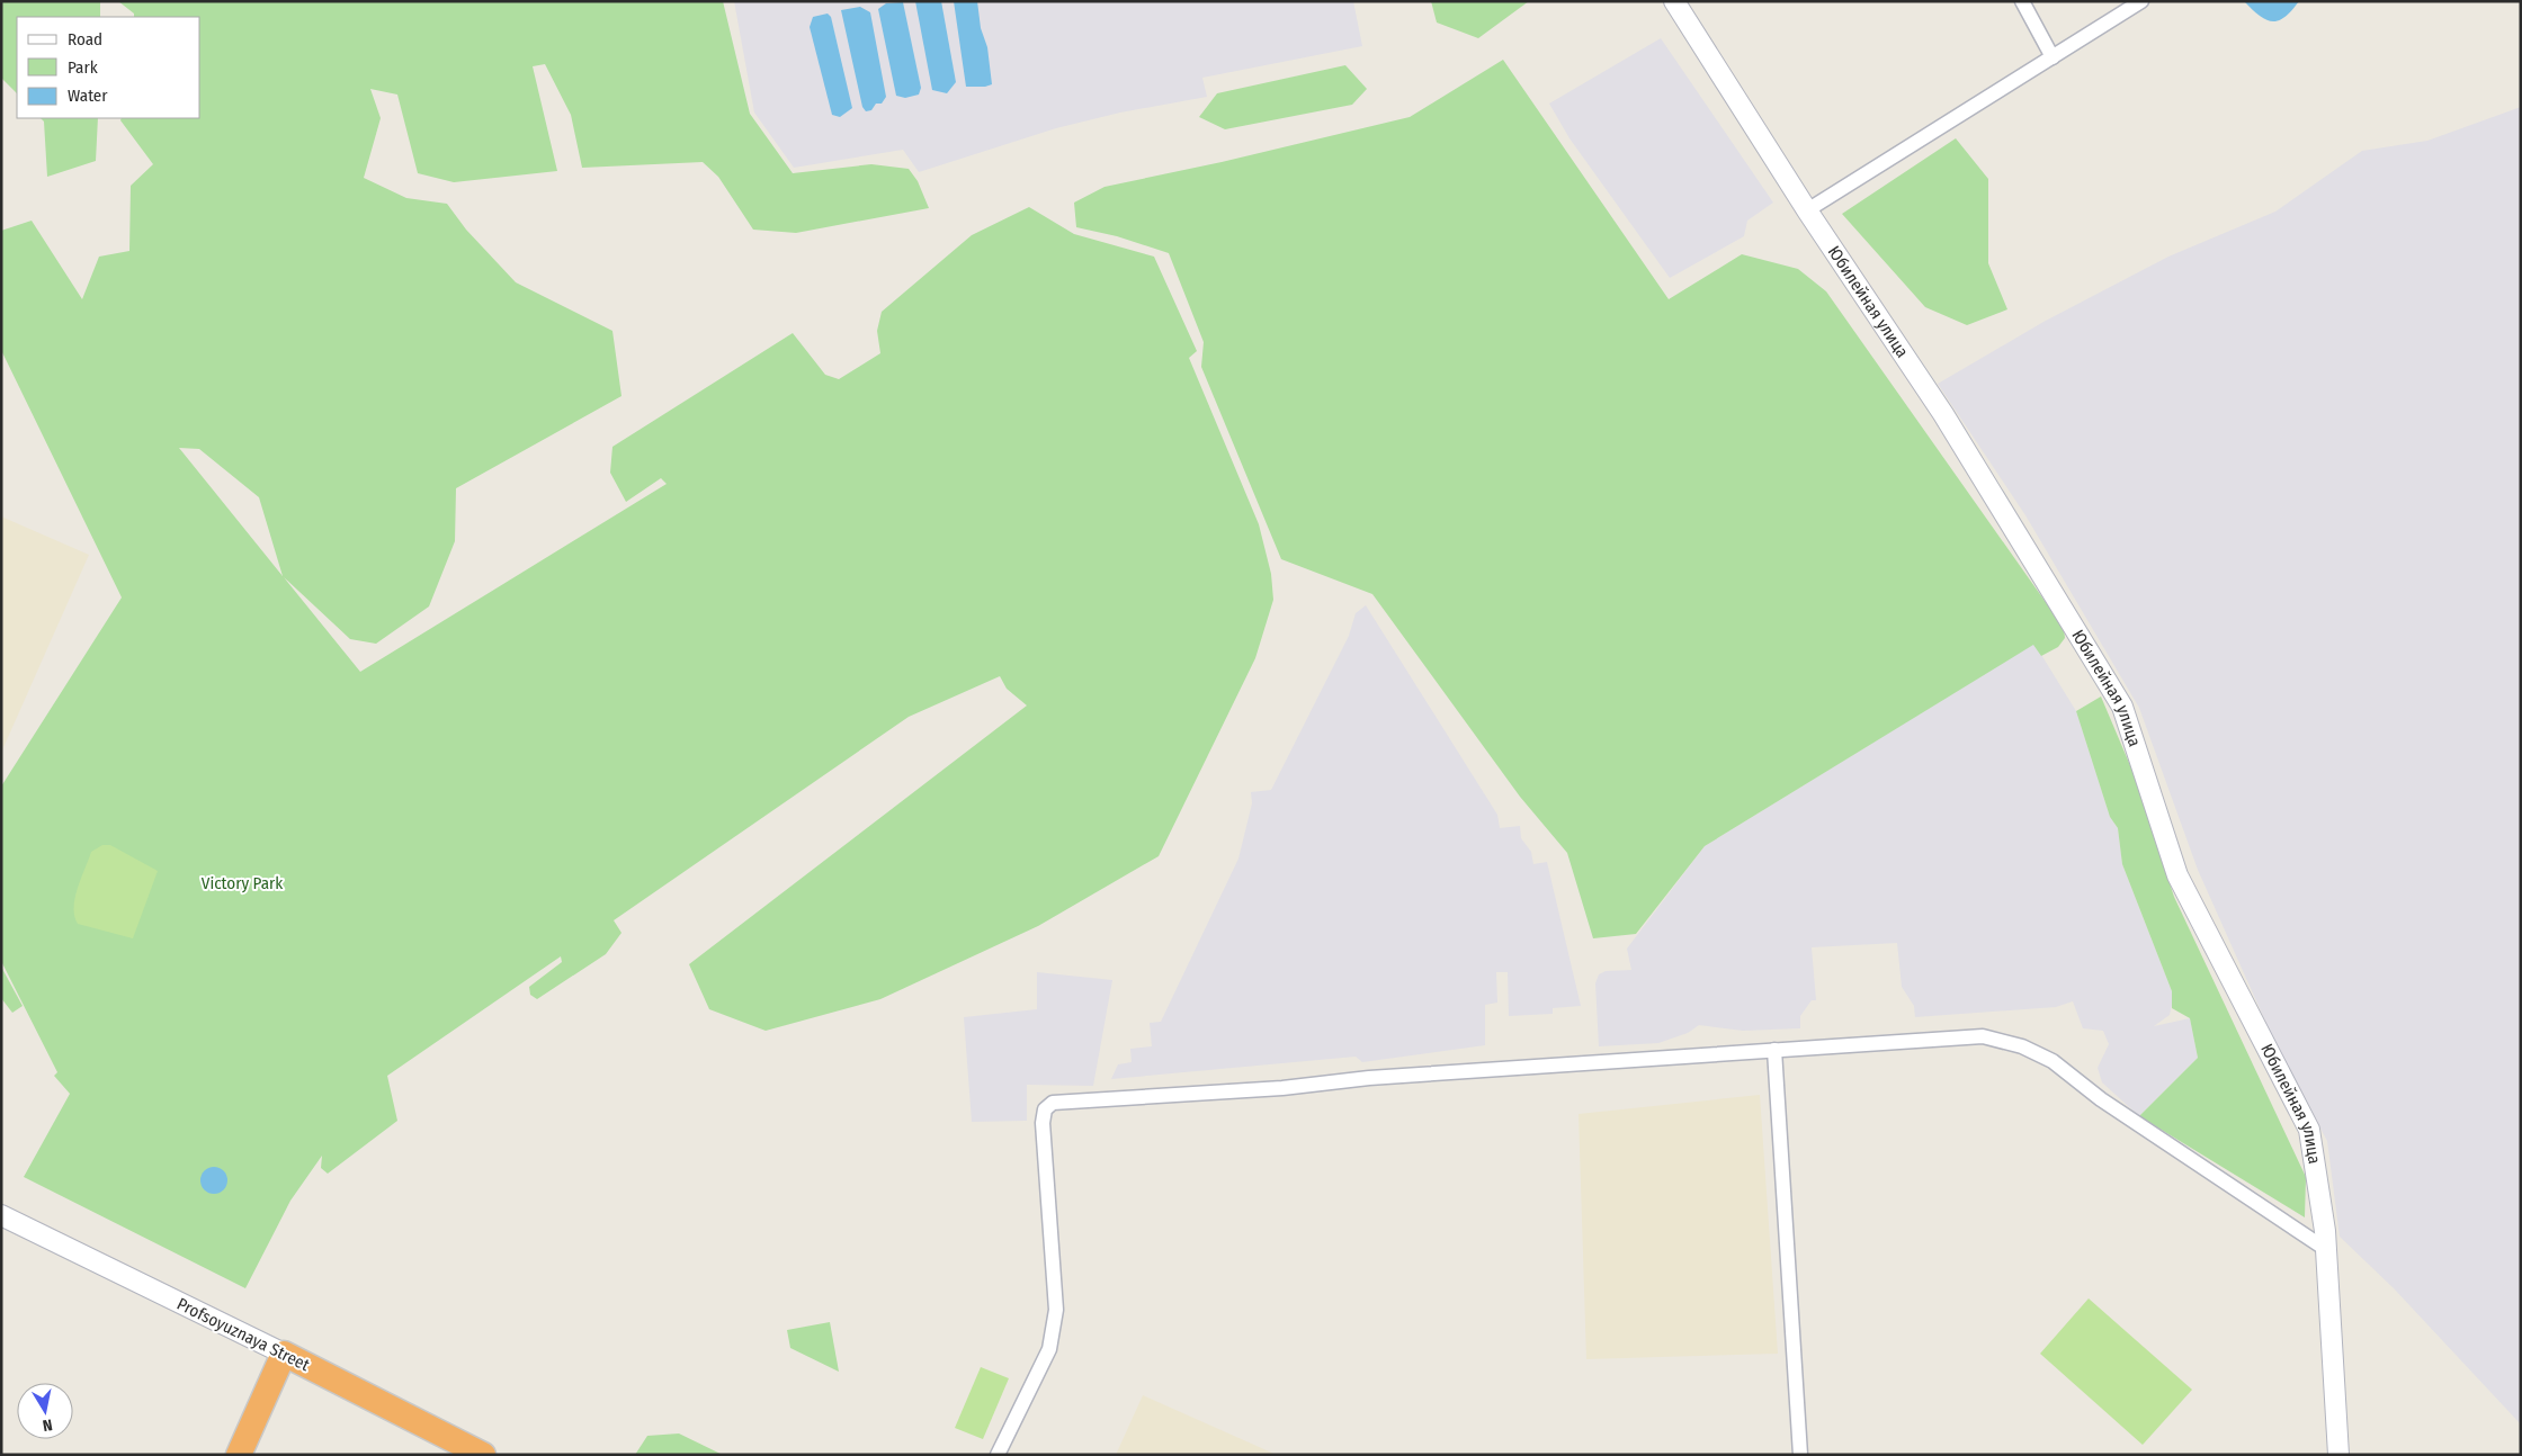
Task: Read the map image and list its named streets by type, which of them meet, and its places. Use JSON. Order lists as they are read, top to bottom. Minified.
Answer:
{"streets":{"highway":["Profsoyuznaya Street"],"street":["Юбилейная улица"]},"parks":["Victory Park"],"legend":["Road","Park","Water"],"north":"bottom"}
